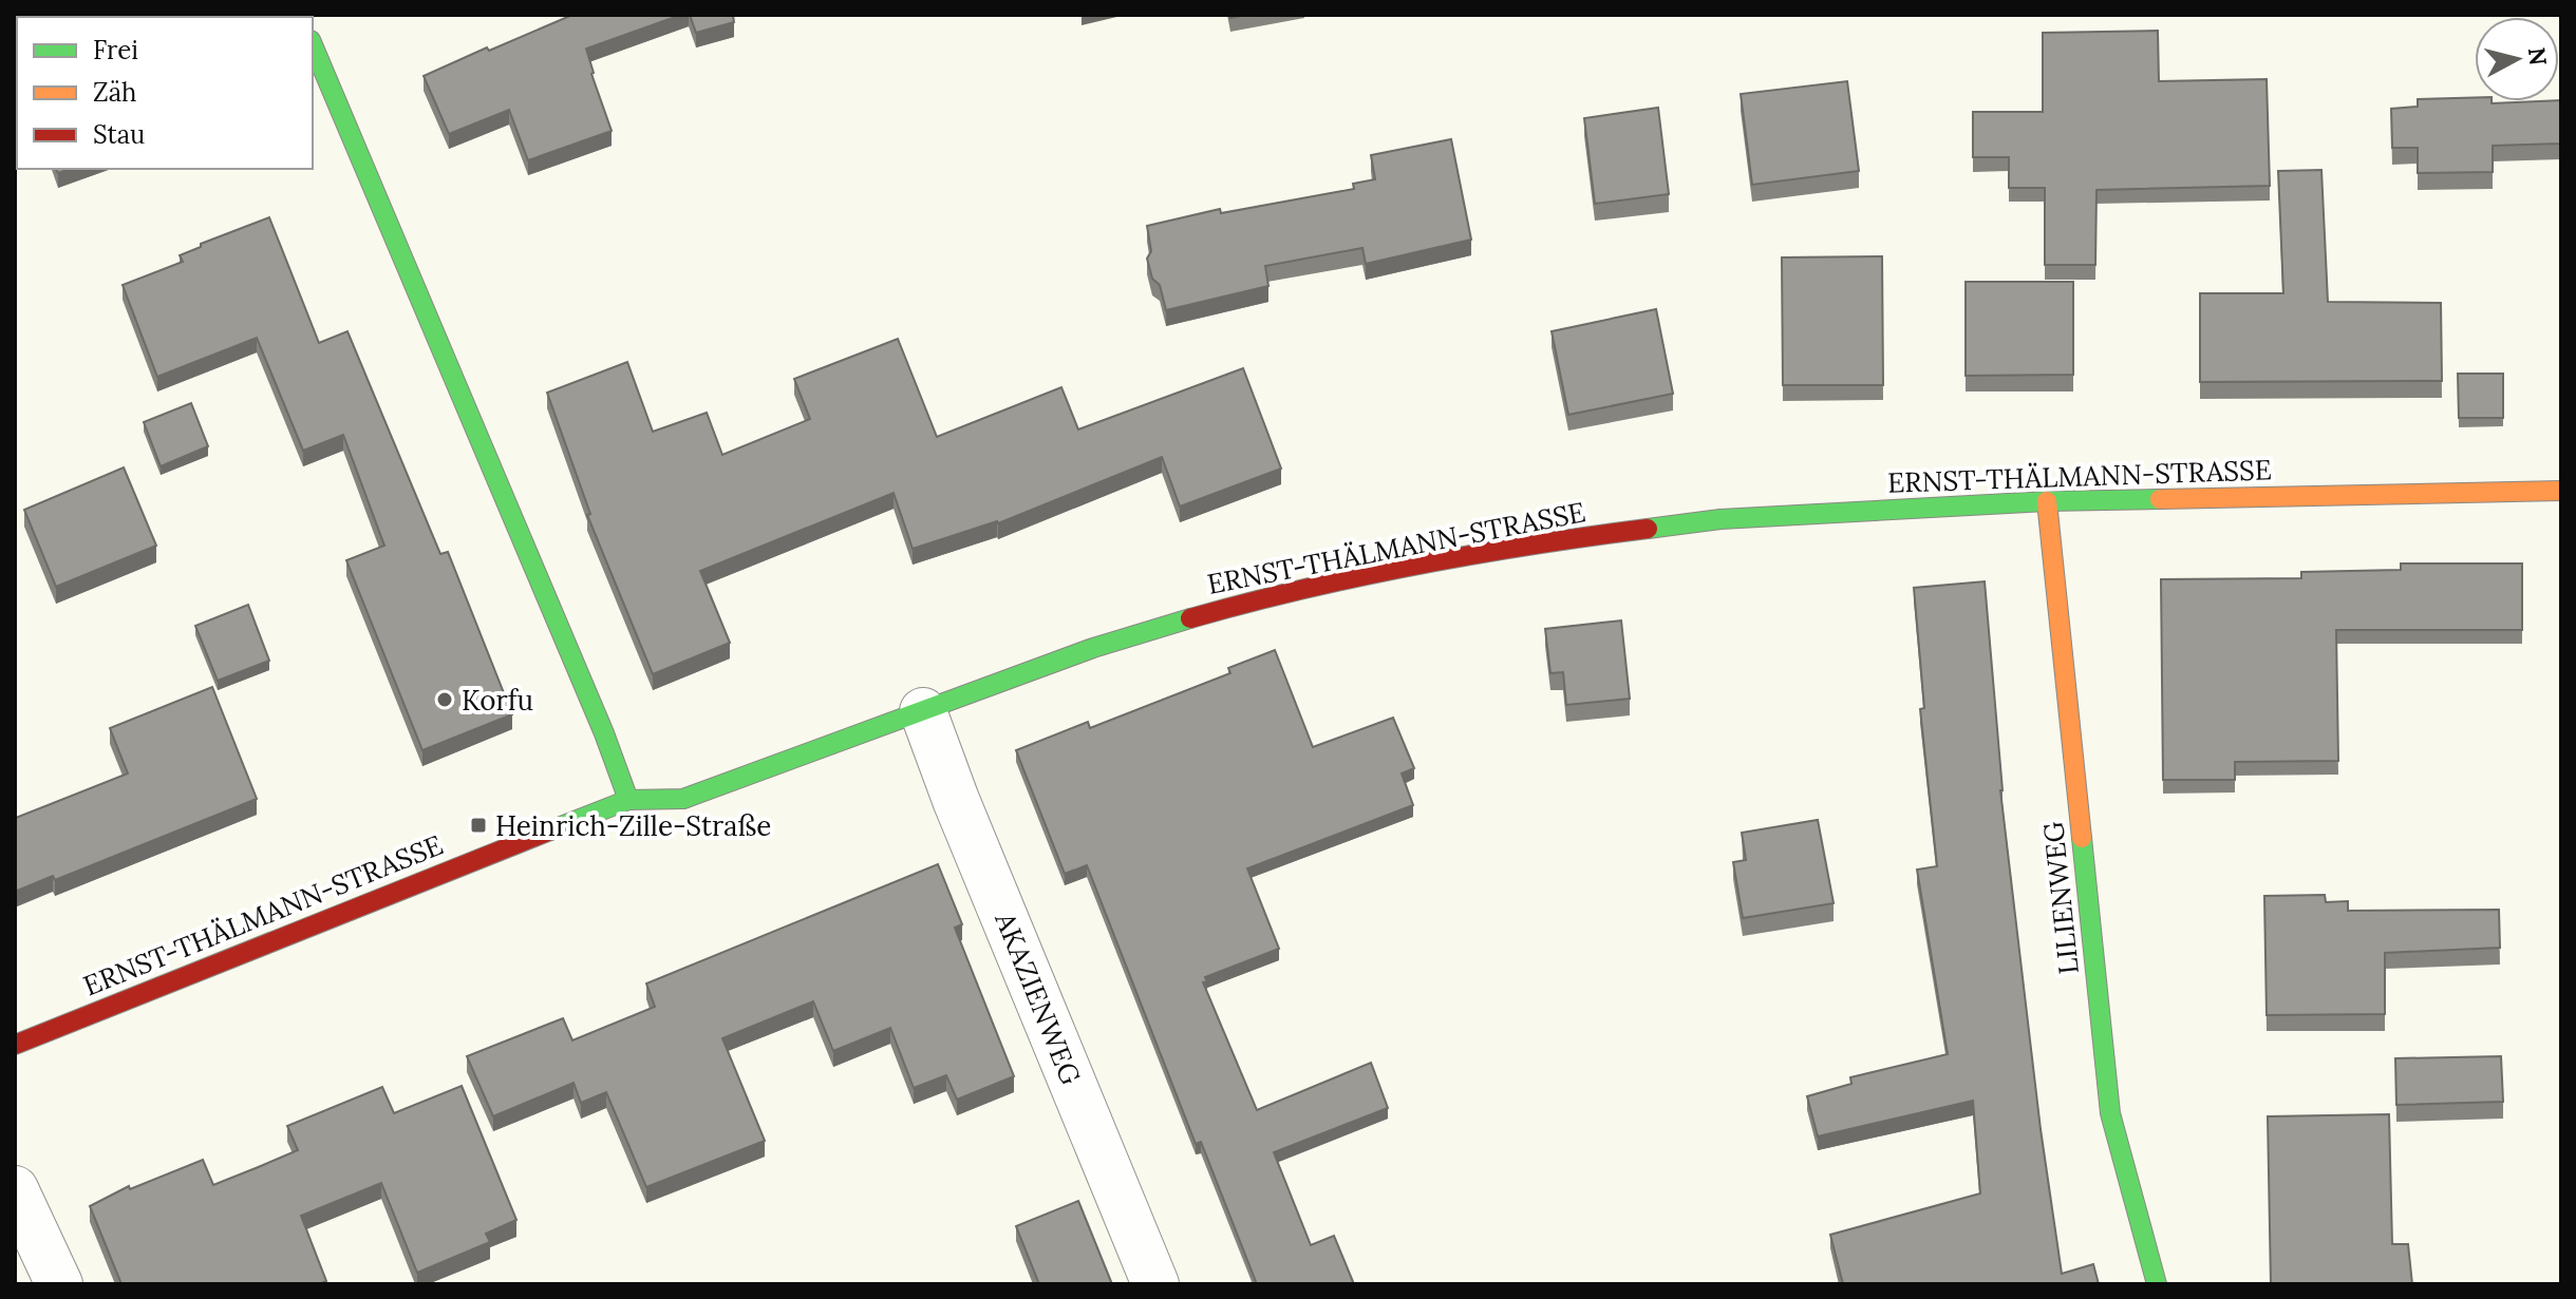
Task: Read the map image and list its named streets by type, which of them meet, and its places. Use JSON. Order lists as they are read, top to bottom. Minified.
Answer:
{"streets":{"street":["ERNST-THÄLMANN-STRASSE","LILIENWEG","AKAZIENWEG"]},"crossings":[["ERNST-THÄLMANN-STRASSE","LILIENWEG"],["ERNST-THÄLMANN-STRASSE","AKAZIENWEG"]],"places":{"other":["Korfu"],"transit":["Heinrich-Zille-Straße"]},"legend":["Frei","Zäh","Stau"],"north":"right"}
